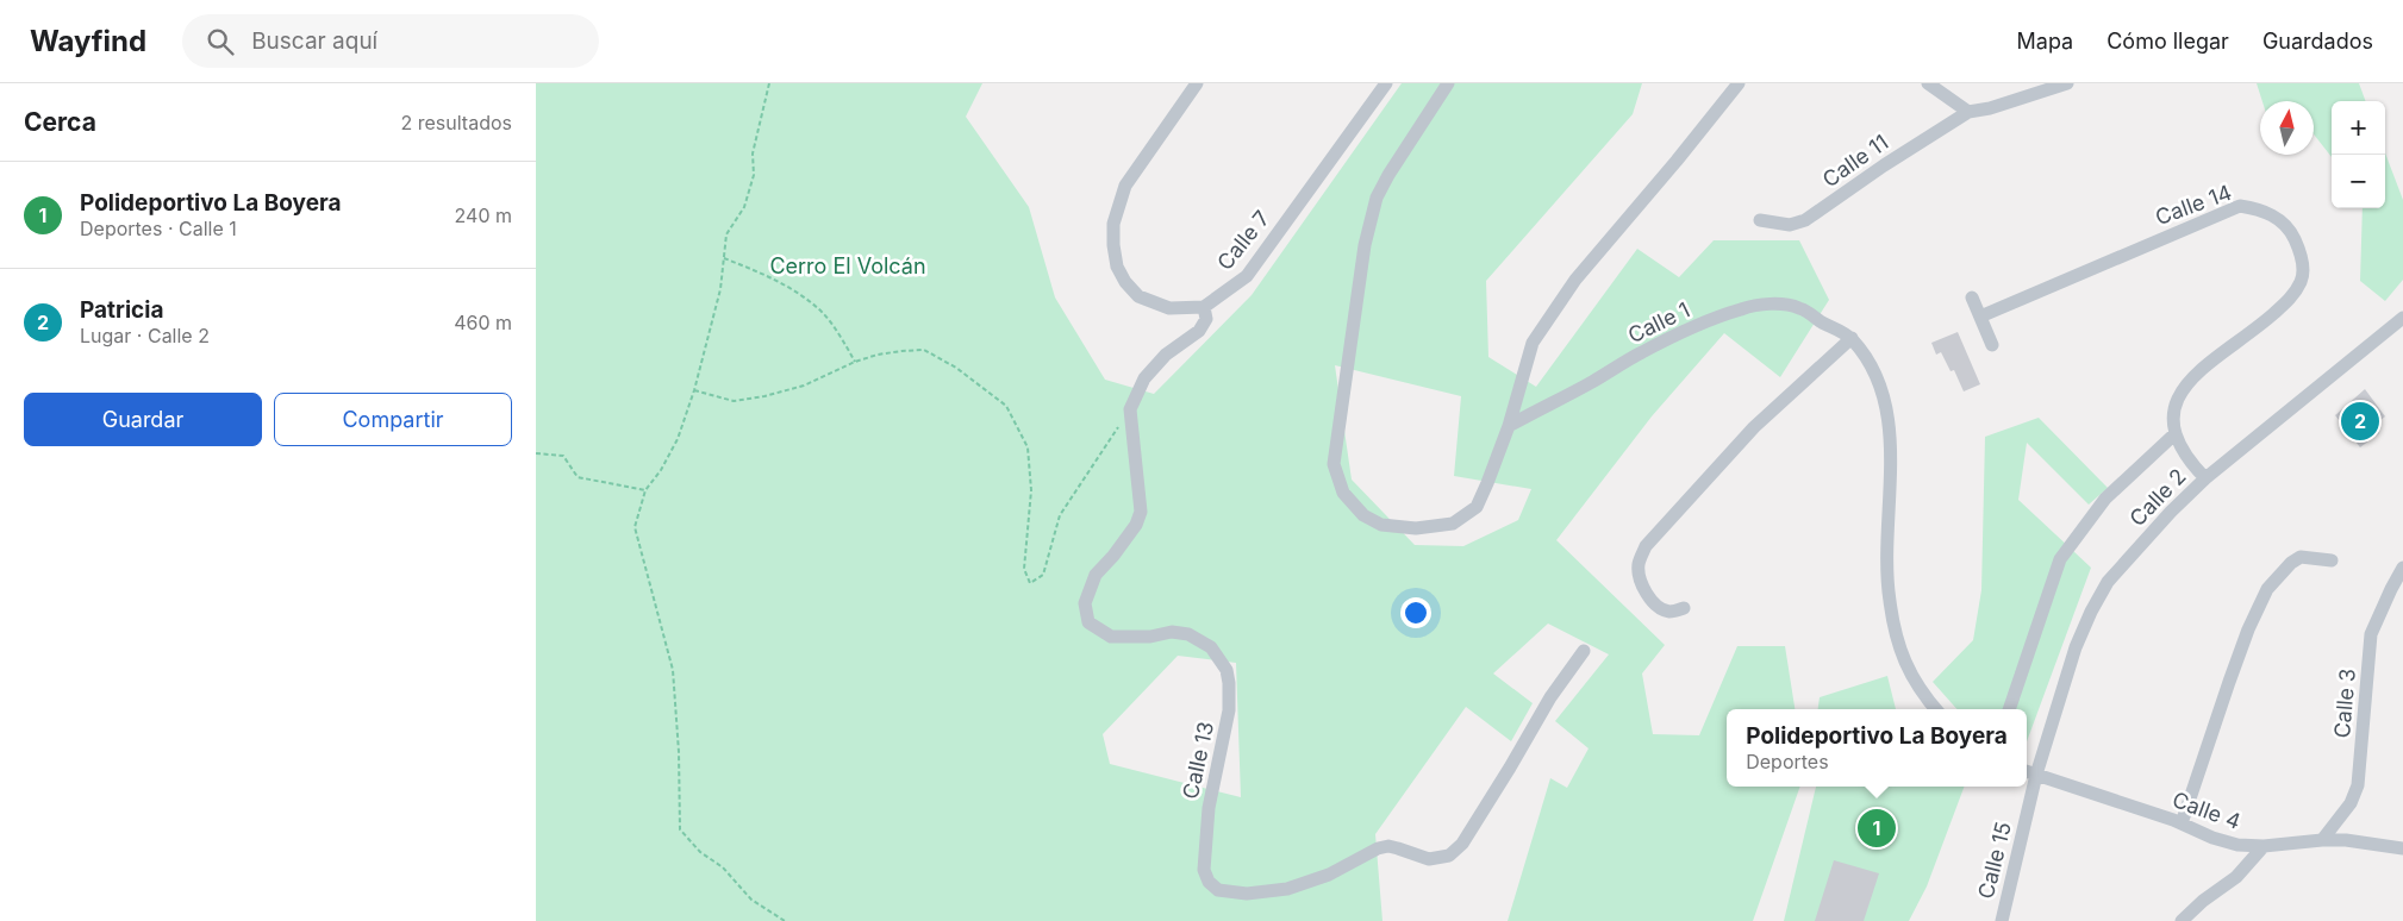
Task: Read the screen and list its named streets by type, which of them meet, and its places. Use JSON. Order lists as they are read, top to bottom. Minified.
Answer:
{"streets":{"street":["Calle 11","Calle 14","Calle 7","Calle 1","Calle 2","Calle 3","Calle 13","Calle 4","Calle 15"]},"crossings":[["Calle 2","Calle 4"],["Calle 2","Calle 15"],["Calle 3","Calle 4"],["Calle 4","Calle 15"]],"parks":["Cerro El Volcán"],"north":"top","page":{"header":"Wayfind","search":"Buscar aquí","nav":["Mapa","Cómo llegar","Guardados"],"heading":["Cerca","2 resultados"],"map_buttons":["+","−"],"list":[{"mark":"1","name":"Polideportivo La Boyera","note":"Deportes · Calle 1","value":"240 m"},{"mark":"2","name":"Patricia","note":"Lugar · Calle 2","value":"460 m"}],"buttons":["Guardar","Compartir"],"pins":["2","1"],"popup":["Polideportivo La Boyera","Deportes"]}}
